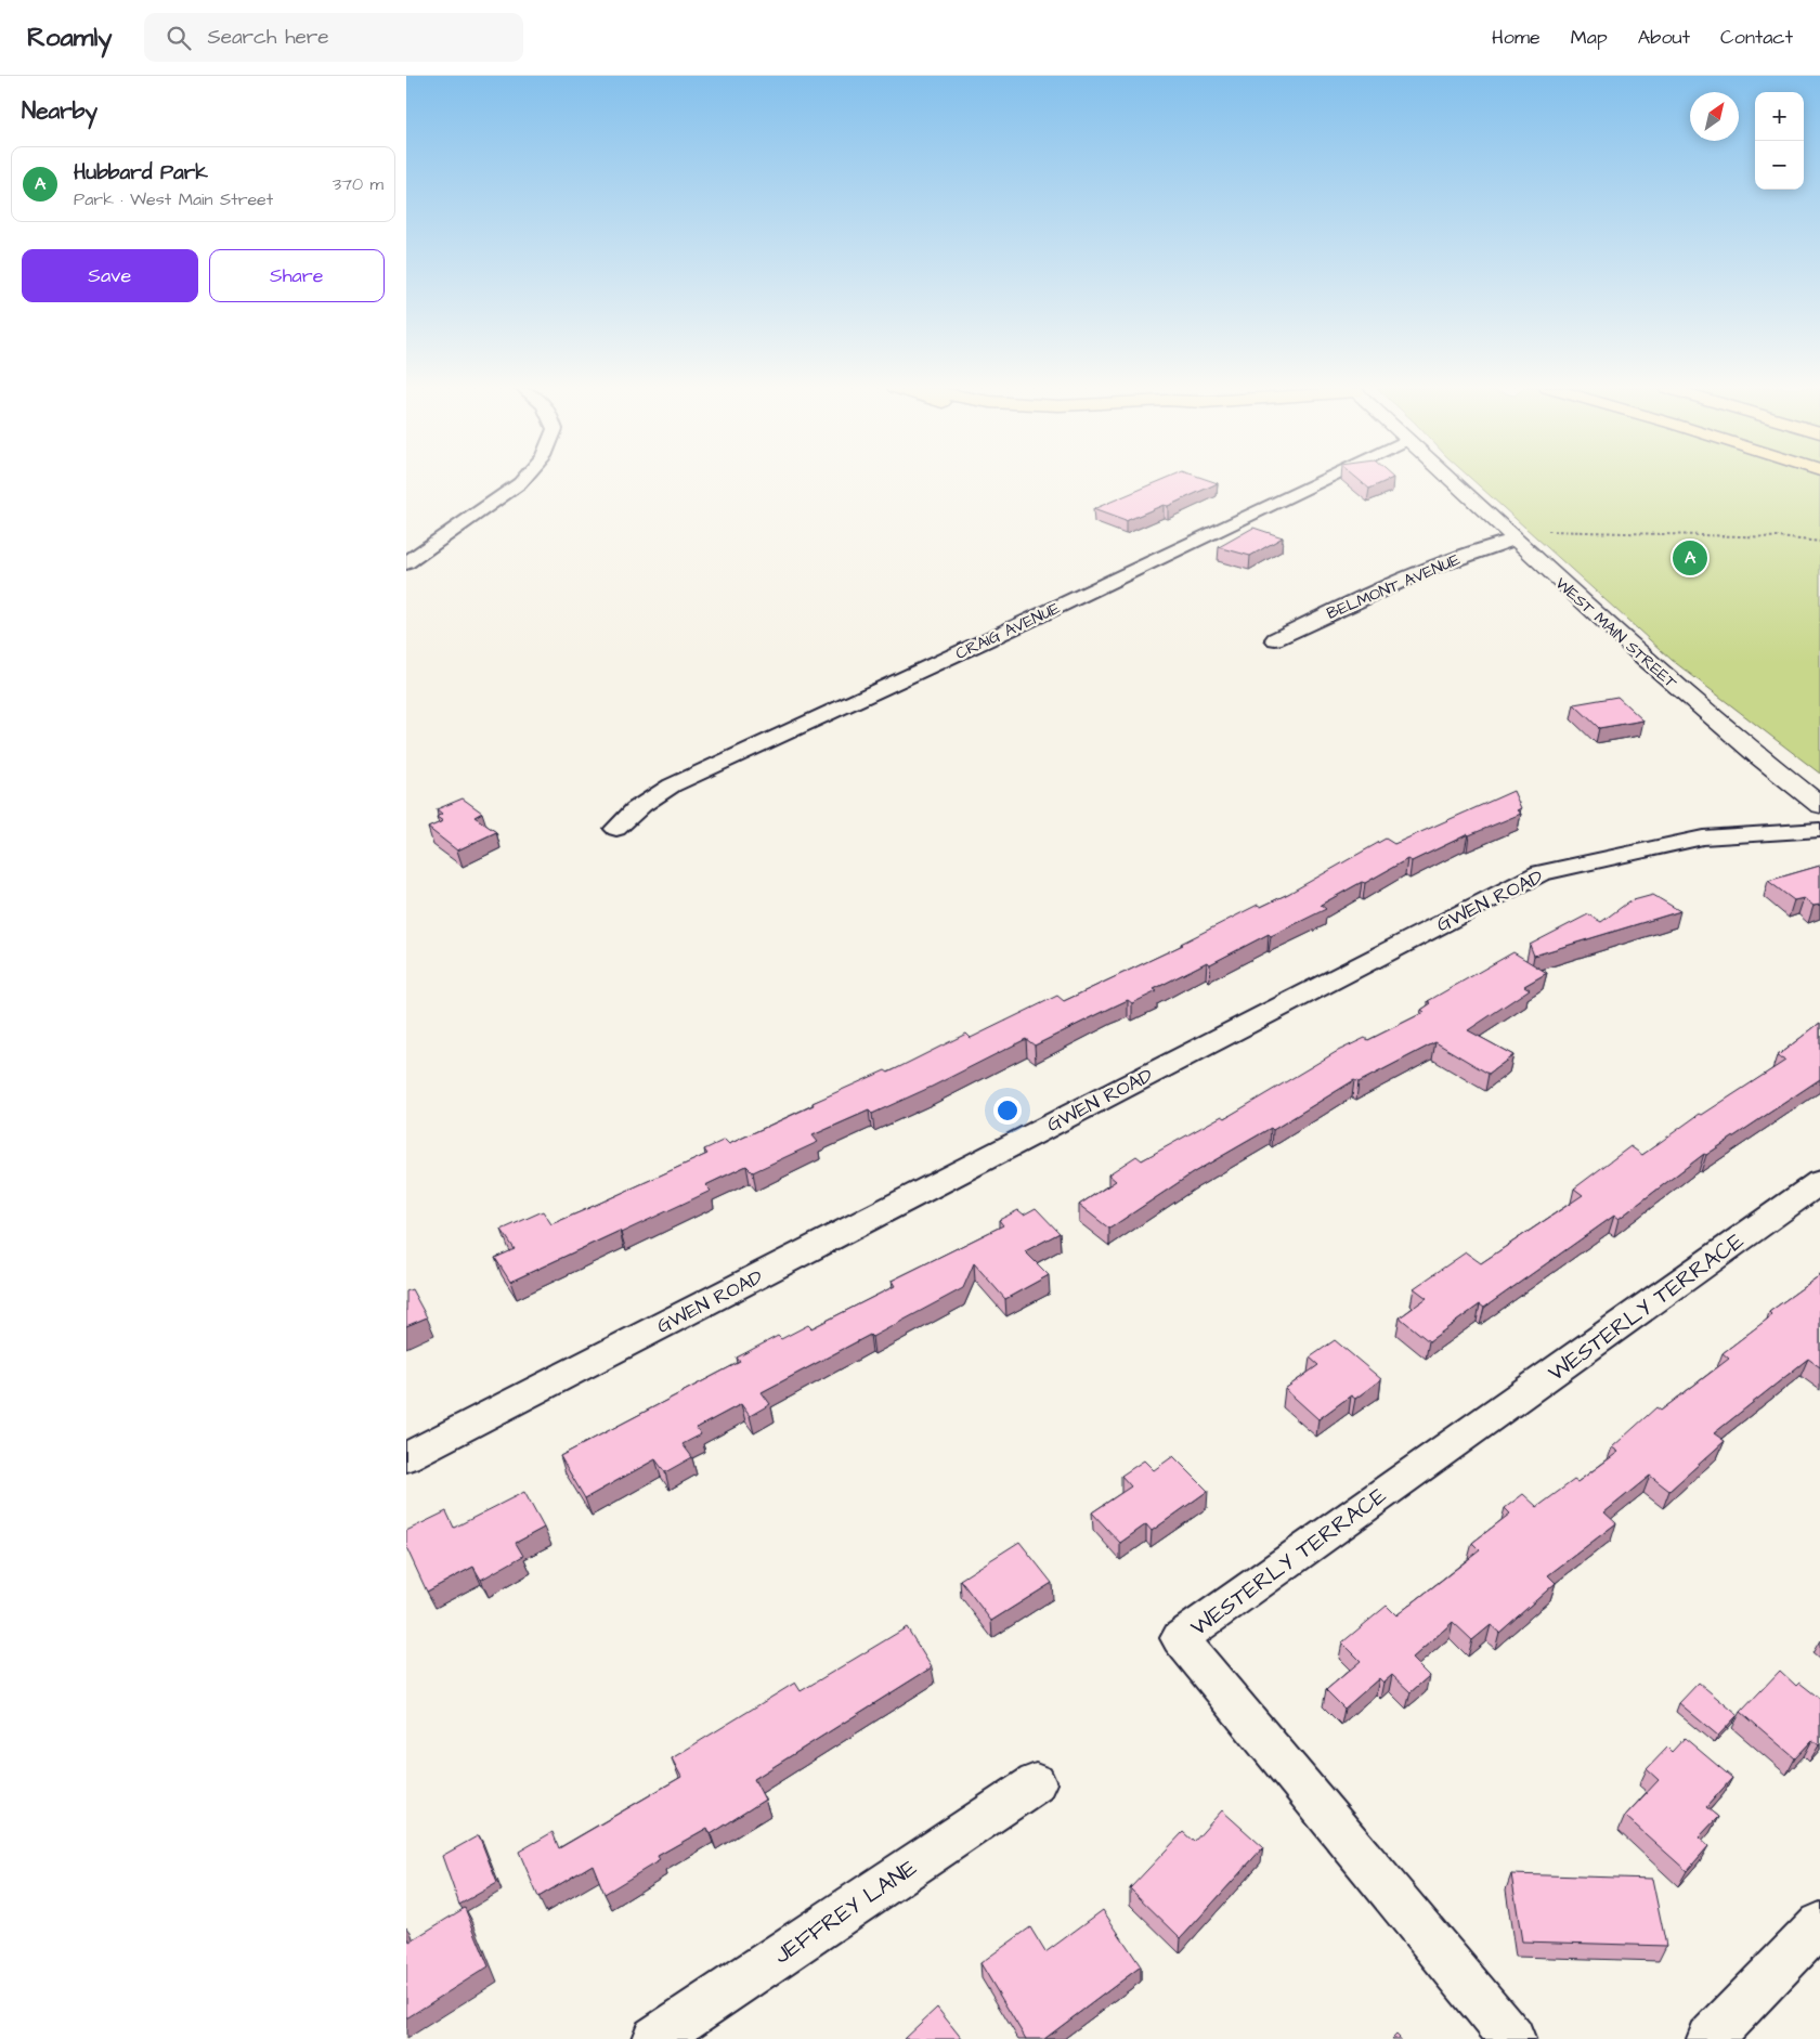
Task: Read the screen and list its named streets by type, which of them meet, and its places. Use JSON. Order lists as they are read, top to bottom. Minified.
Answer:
{"streets":{"main road":["WEST MAIN STREET"],"street":["BELMONT AVENUE","CRAIG AVENUE","GWEN ROAD","WESTERLY TERRACE","JEFFREY LANE"]},"crossings":[["BELMONT AVENUE","WEST MAIN STREET"]],"north":"top right","page":{"header":"Roamly","search":"Search here","nav":["Home","Map","About","Contact"],"heading":"Nearby","map_buttons":["+","−"],"list":[{"mark":"A","name":"Hubbard Park","note":"Park · West Main Street","value":"370 m"}],"buttons":["Save","Share"],"pins":"A"}}
